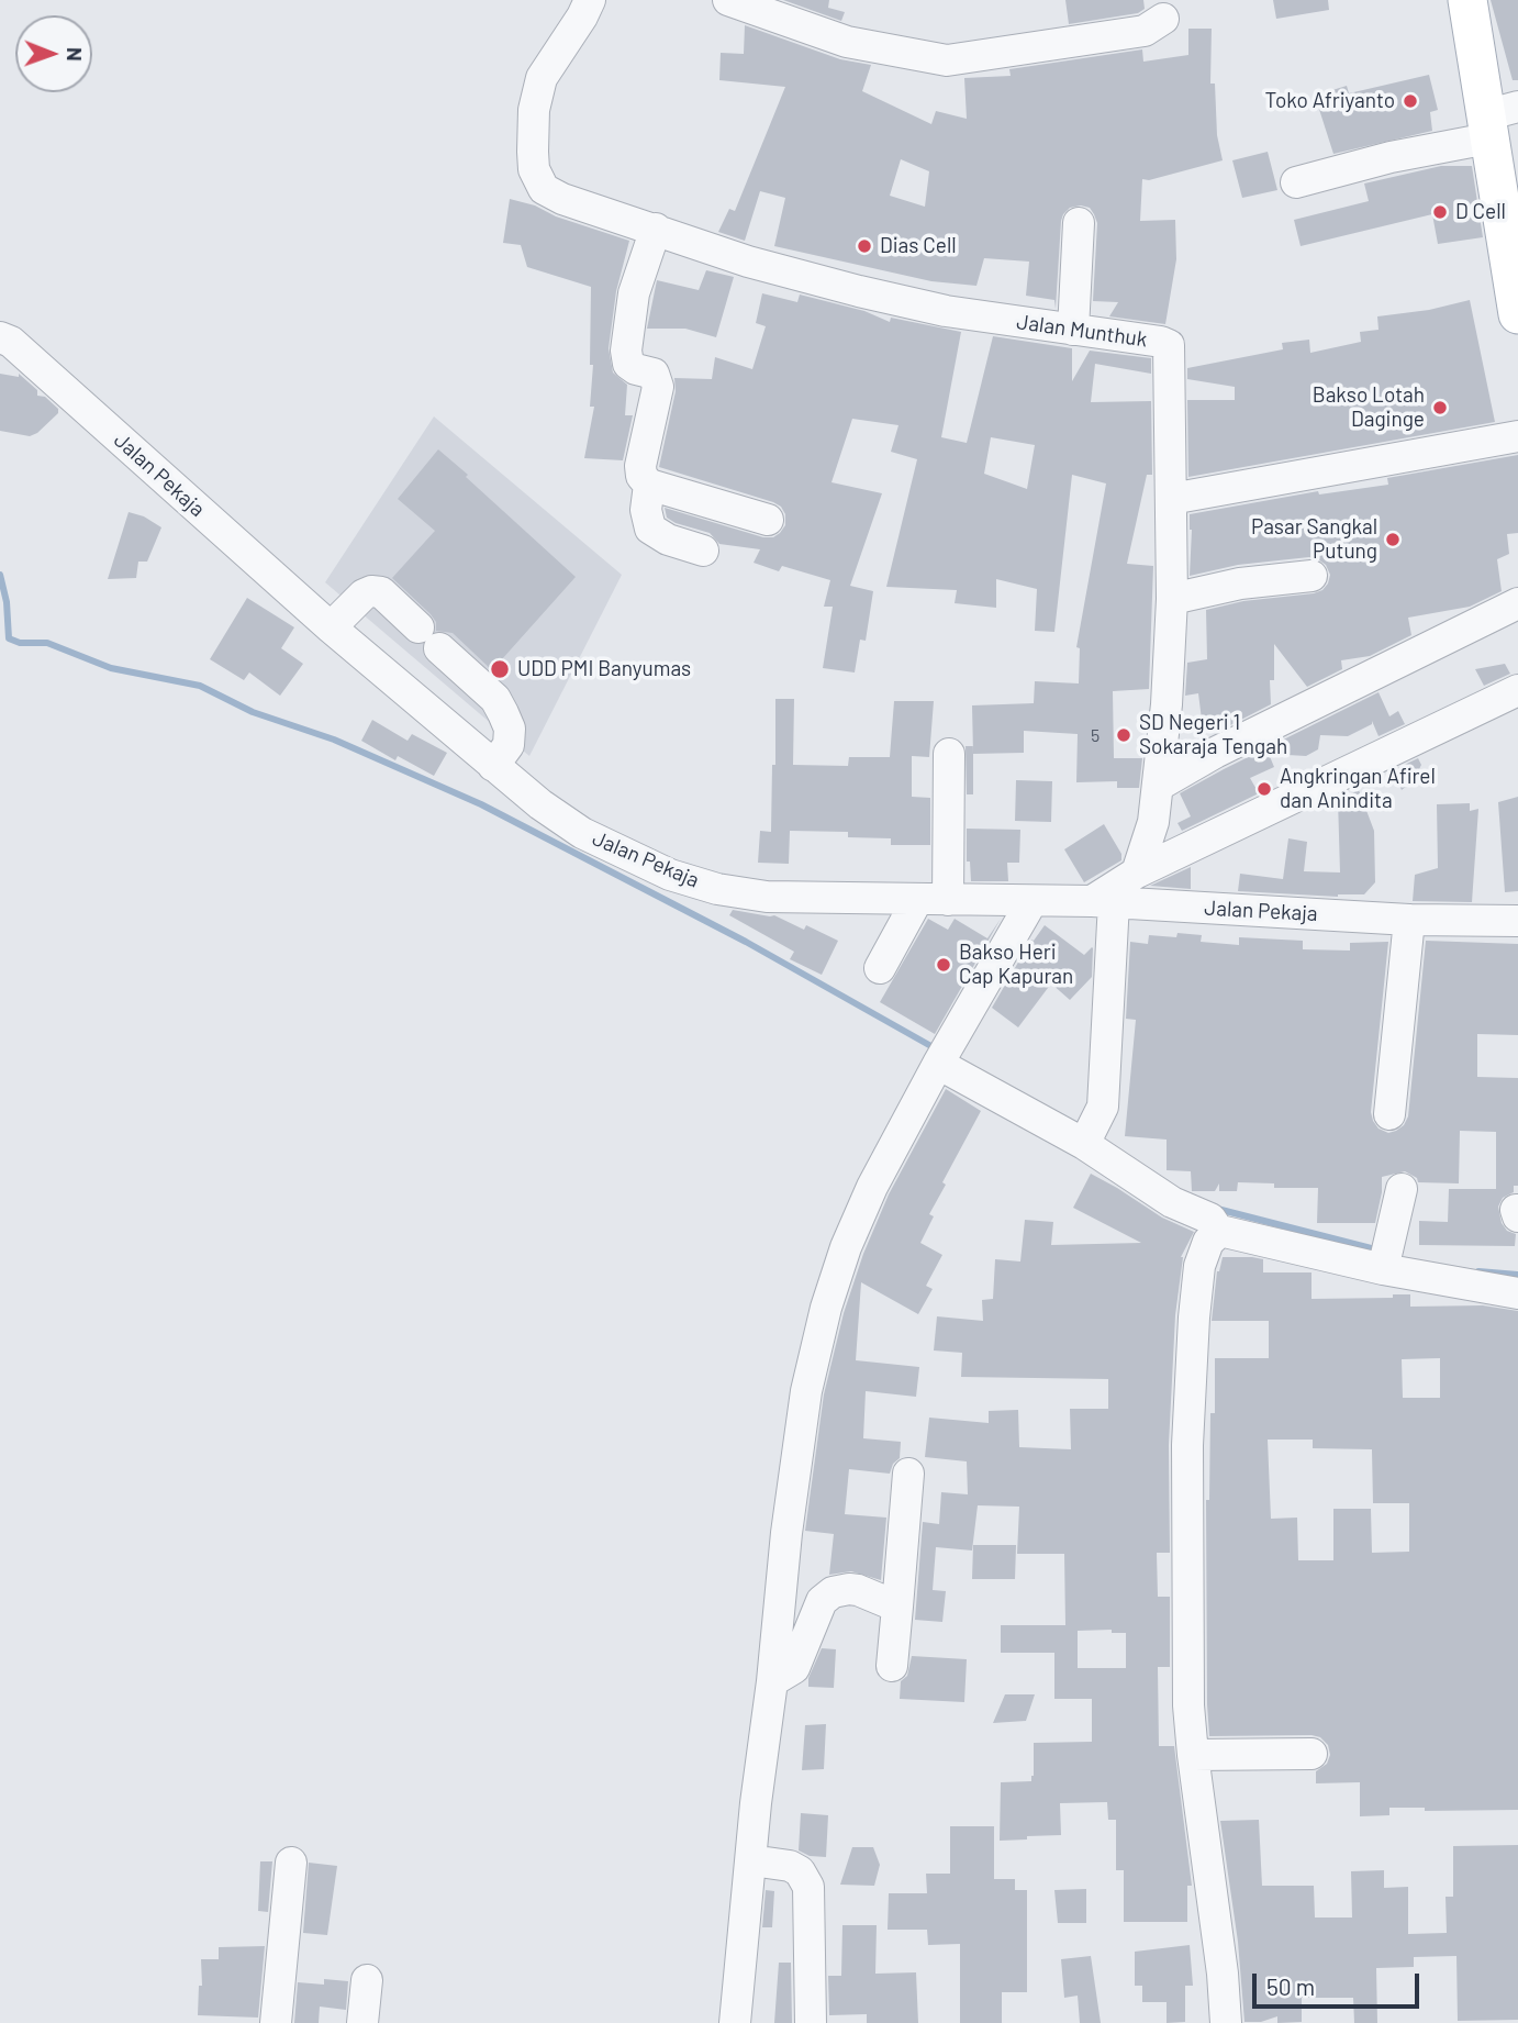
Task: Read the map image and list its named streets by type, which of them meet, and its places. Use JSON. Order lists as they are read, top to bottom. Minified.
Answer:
{"streets":{"street":["Jalan Munthuk","Jalan Pekaja"]},"places":["Toko Afriyanto","D Cell","Dias Cell","Bakso Lotah Daginge","Pasar Sangkal Putung","UDD PMI Banyumas","SD Negeri 1 Sokaraja Tengah","Angkringan Afirel dan Anindita","Bakso Heri Cap Kapuran"],"house_numbers":["5"],"scale_bar":"50 m","north":"right"}
